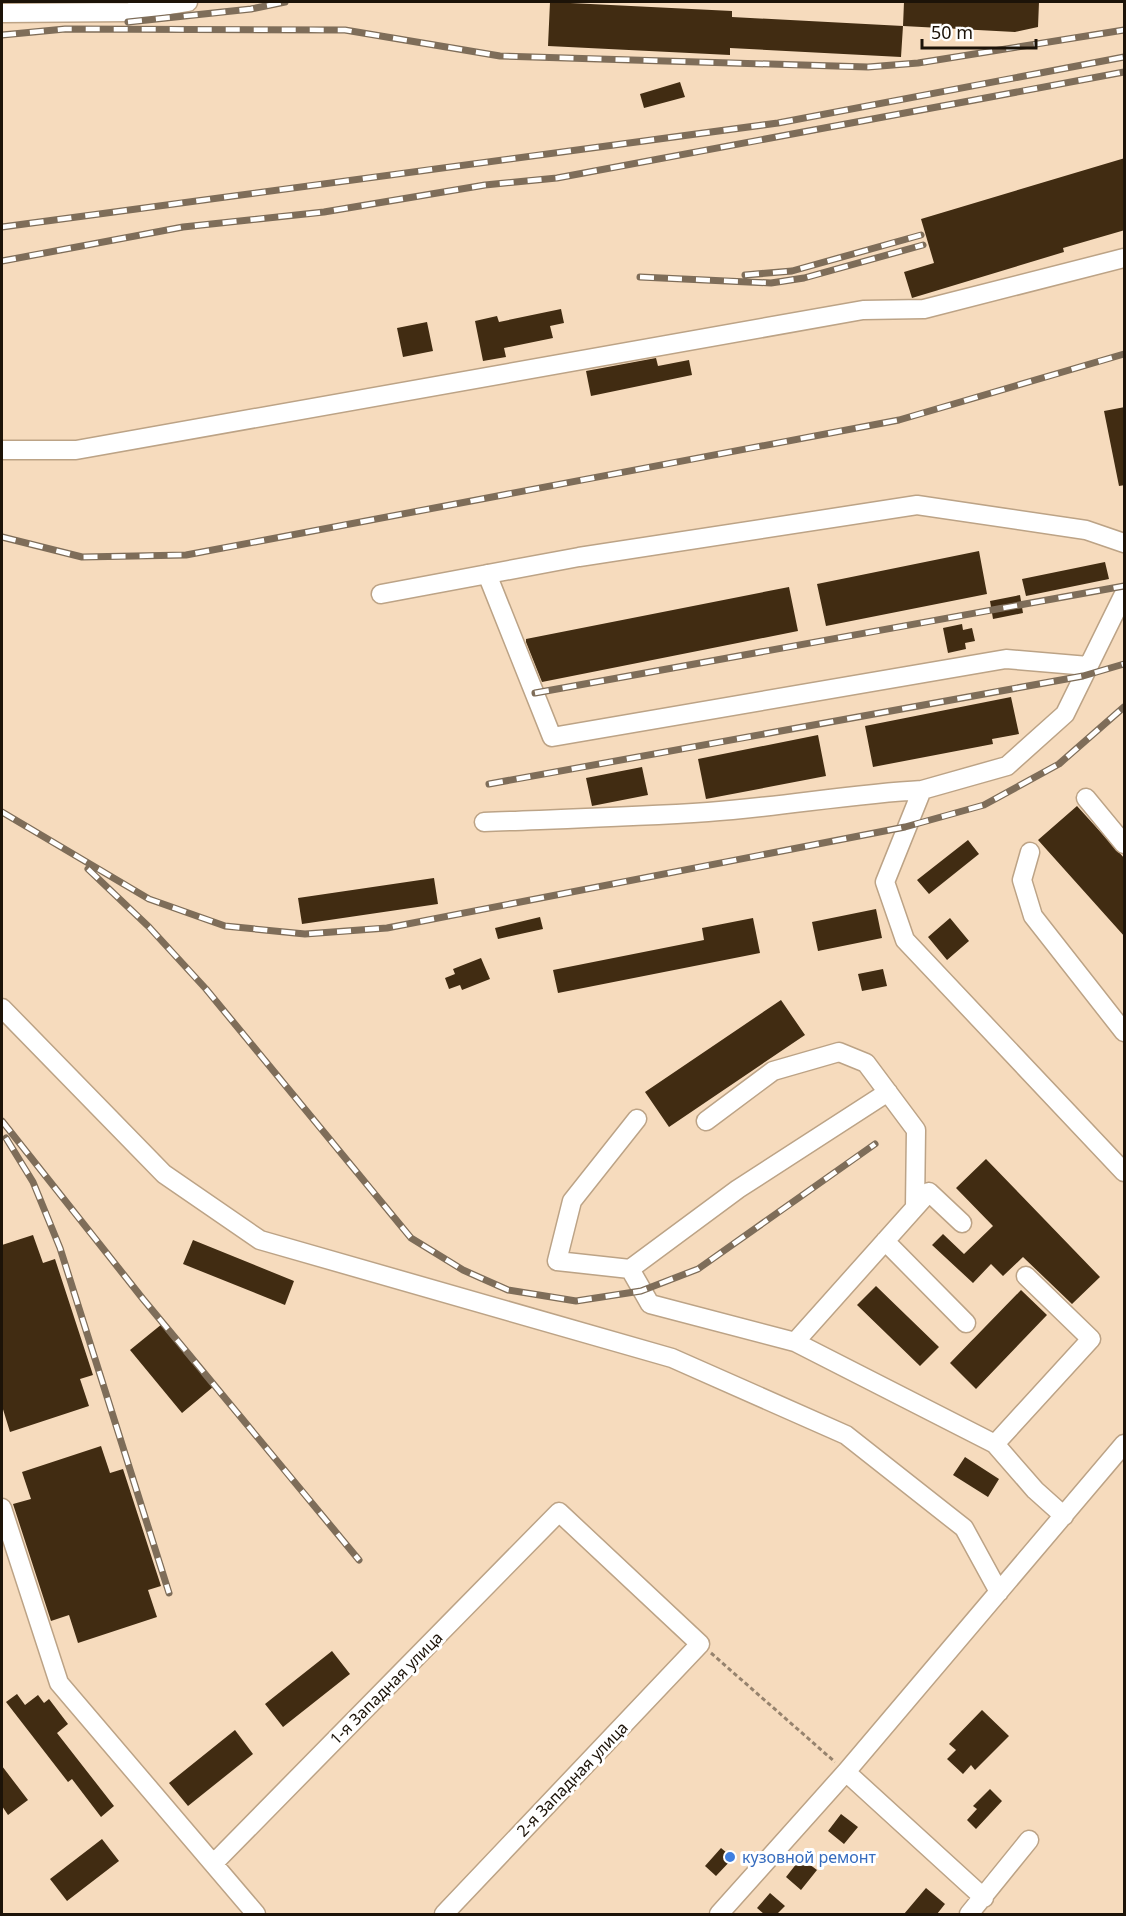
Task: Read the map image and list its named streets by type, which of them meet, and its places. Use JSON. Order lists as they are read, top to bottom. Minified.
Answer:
{"streets":{"street":["1-я Западная улица","2-я Западная улица"]},"crossings":[["1-я Западная улица","2-я Западная улица"]],"places":["кузовной ремонт"],"scale_bar":"50 m"}
